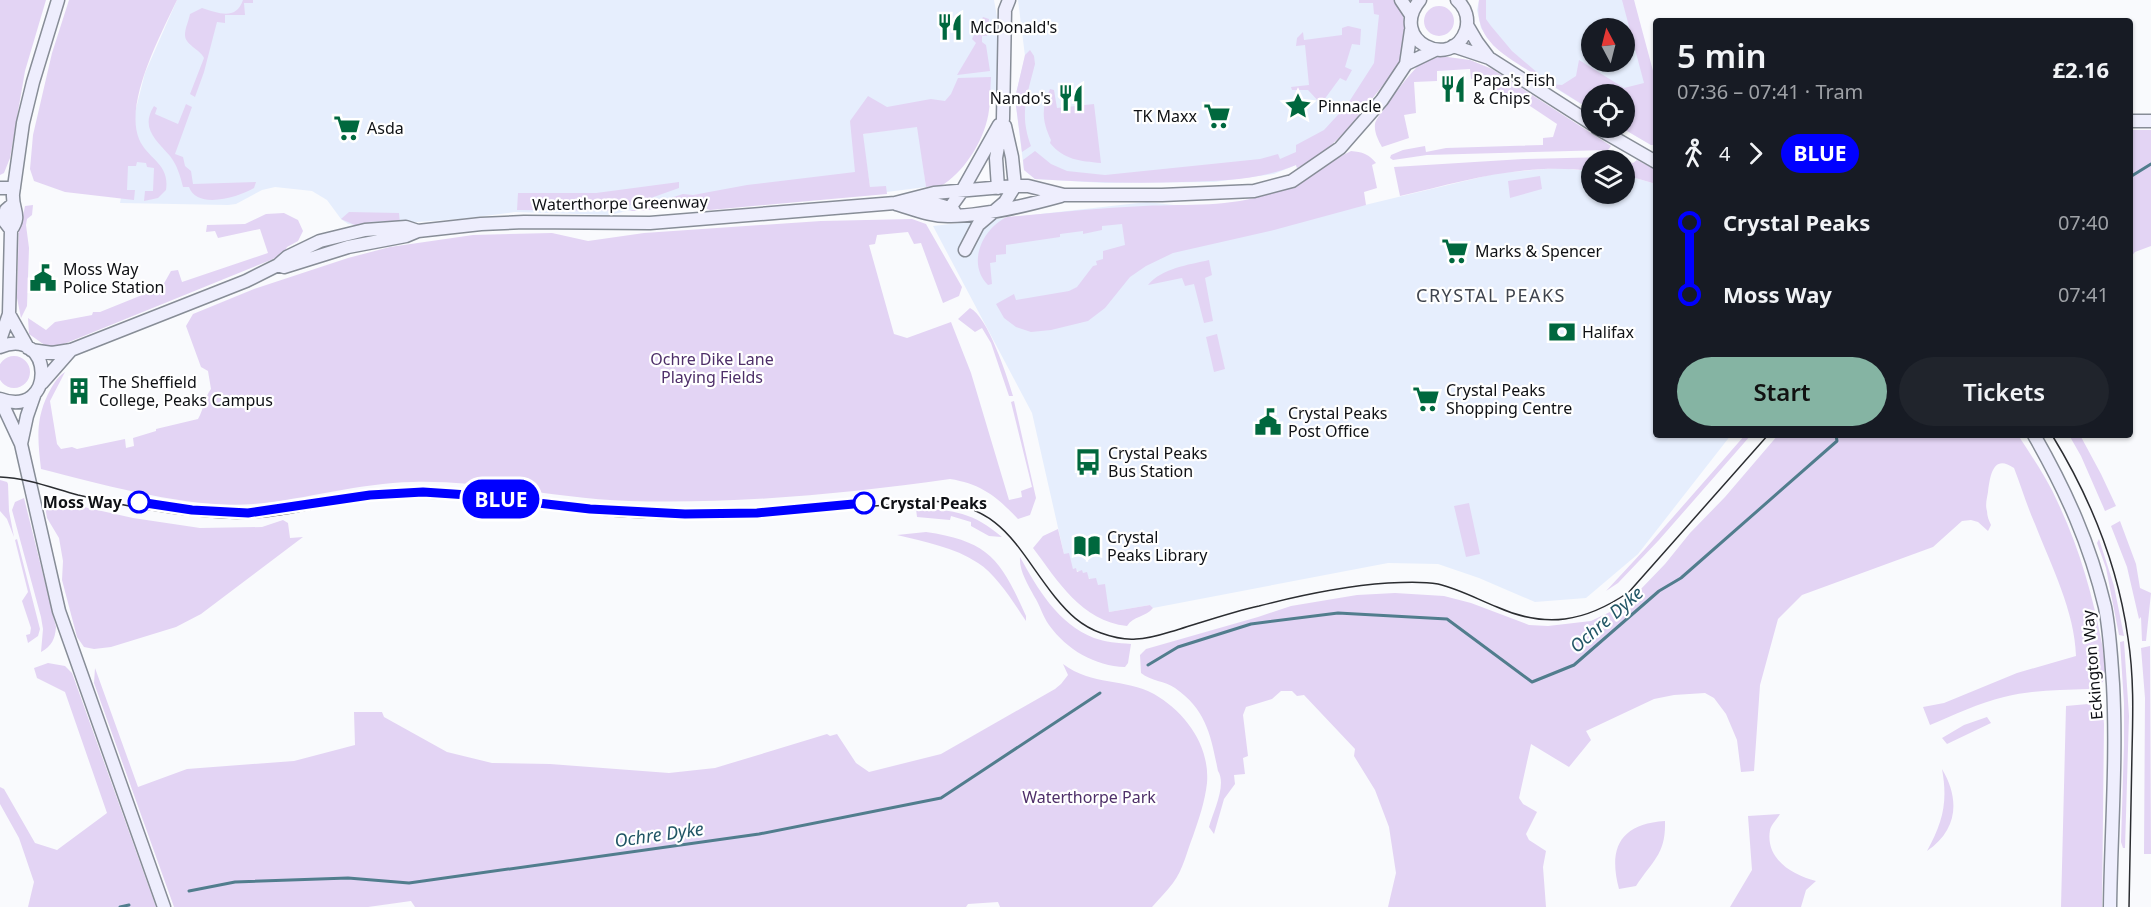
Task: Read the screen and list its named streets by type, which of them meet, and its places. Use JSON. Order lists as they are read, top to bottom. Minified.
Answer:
{"streets":{"street":["Waterthorpe Greenway","Eckington Way"]},"districts":["CRYSTAL PEAKS"],"water":["Ochre Dyke"],"parks":["Ochre Dike Lane Playing Fields","Waterthorpe Park"],"places":{"restaurant":["McDonald's","Papa's Fish & Chips","Nando's"],"place":["Pinnacle"],"supermarket":["TK Maxx","Asda","Marks & Spencer","Crystal Peaks Shopping Centre"],"public building":["Moss Way Police Station","Crystal Peaks Post Office"],"bank":["Halifax"],"building":["The Sheffield College, Peaks Campus"],"bus stop":["Crystal Peaks Bus Station"],"other":["Moss Way","Crystal Peaks"],"library":["Crystal Peaks Library"]},"lines":["tram line BLUE"],"north":"top","page":{"on_map":"BLUE","heading":["5 min","07:36 – 07:41 · Tram","£2.16"],"legs":["4","BLUE"],"list":[{"name":"Crystal Peaks","value":"07:40"},{"name":"Moss Way","value":"07:41"}],"buttons":["Start","Tickets"]}}
